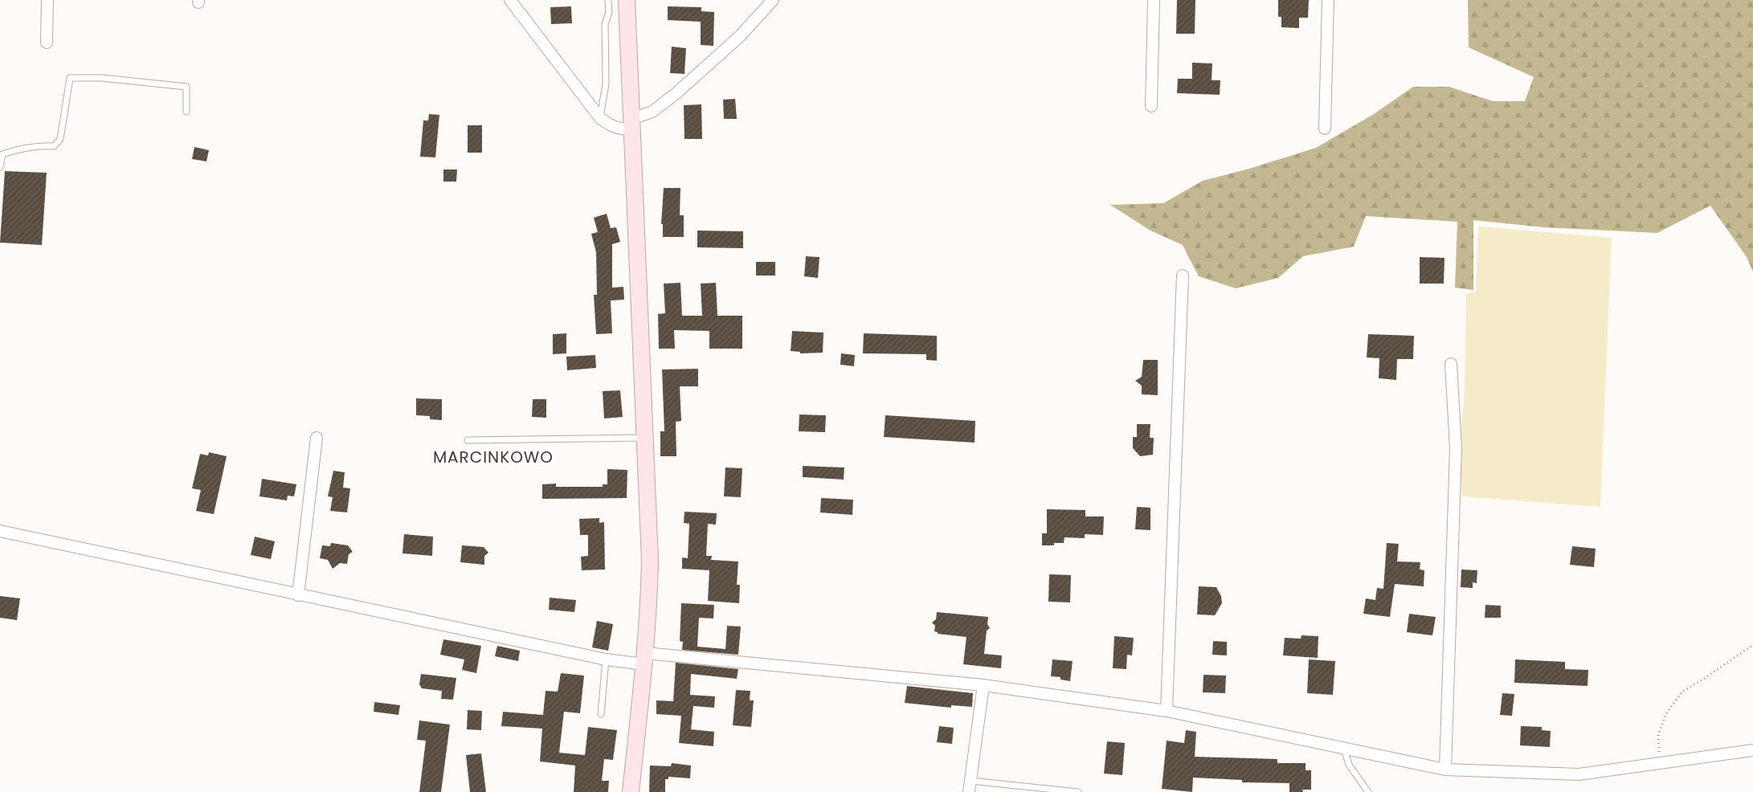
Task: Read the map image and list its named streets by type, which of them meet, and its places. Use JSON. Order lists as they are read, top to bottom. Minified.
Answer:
{"districts":["MARCINKOWO"]}
